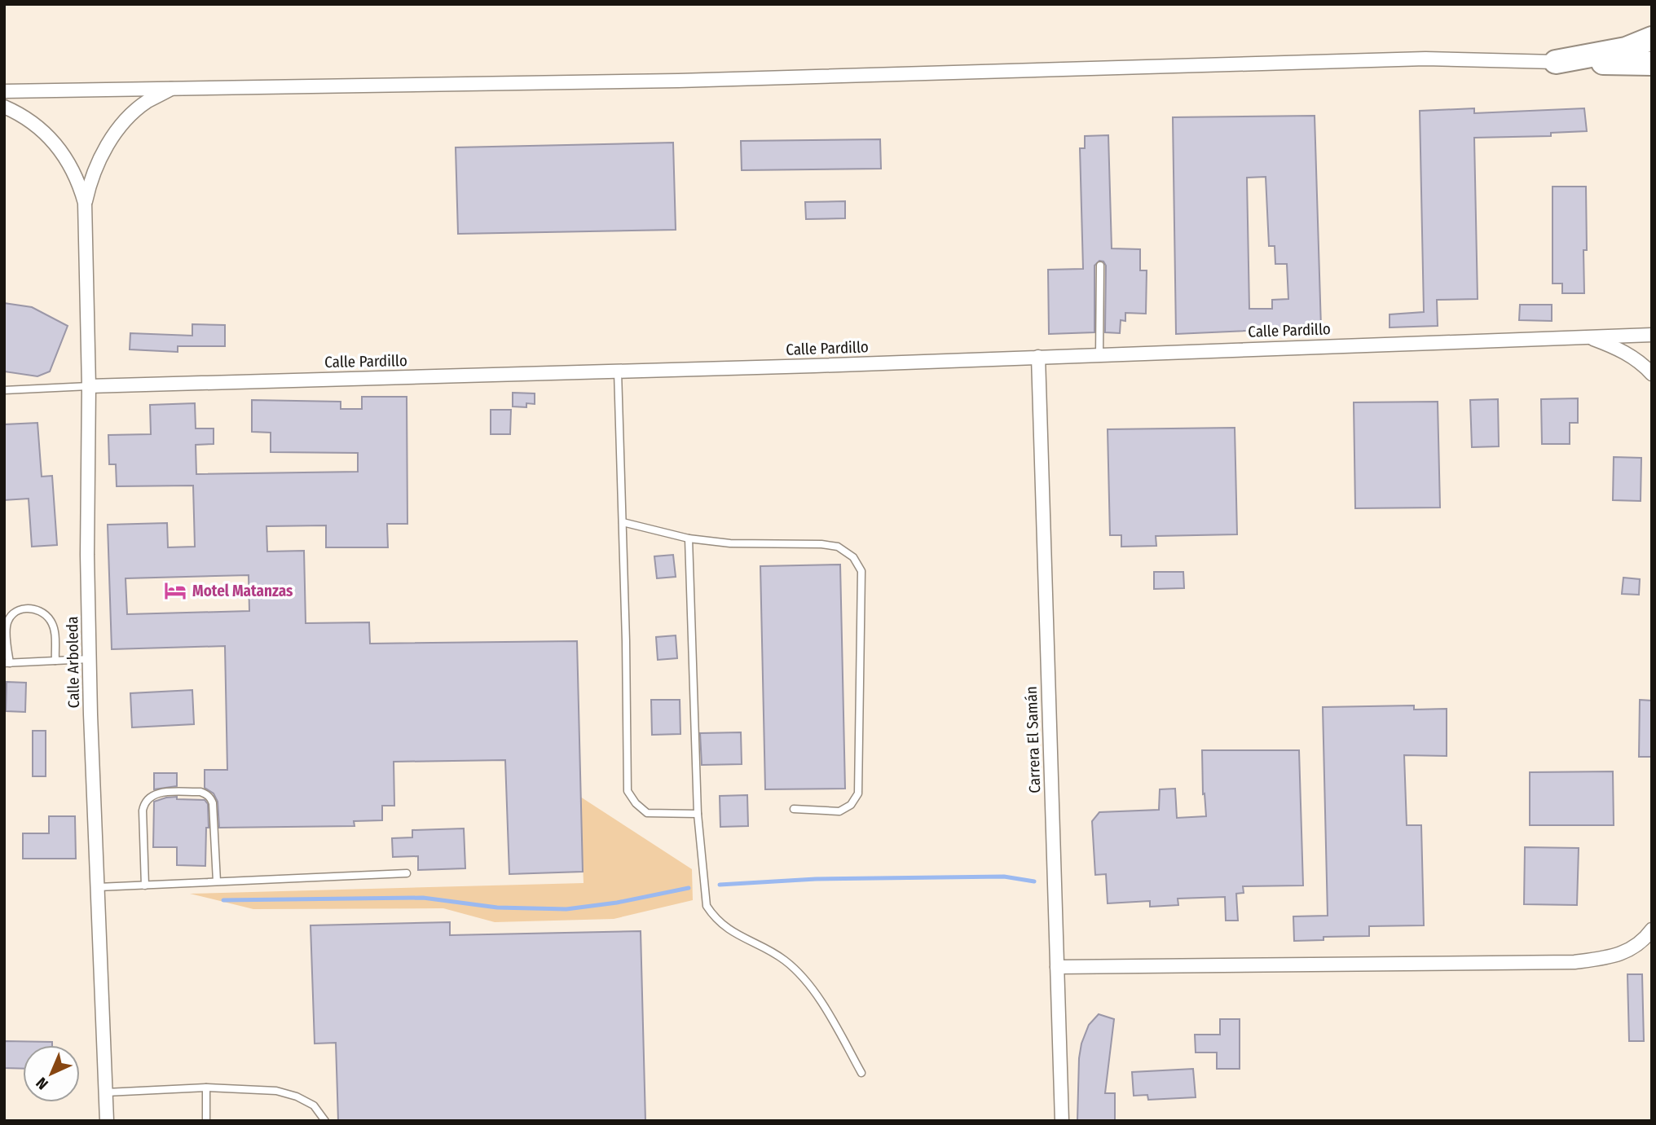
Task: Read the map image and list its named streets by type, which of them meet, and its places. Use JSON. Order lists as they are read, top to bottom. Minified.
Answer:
{"streets":{"street":["Calle Pardillo","Calle Arboleda","Carrera El Samán"]},"crossings":[["Calle Pardillo","Calle Arboleda"],["Calle Pardillo","Carrera El Samán"]],"places":{"hotel":["Motel Matanzas"]},"north":"bottom left"}
